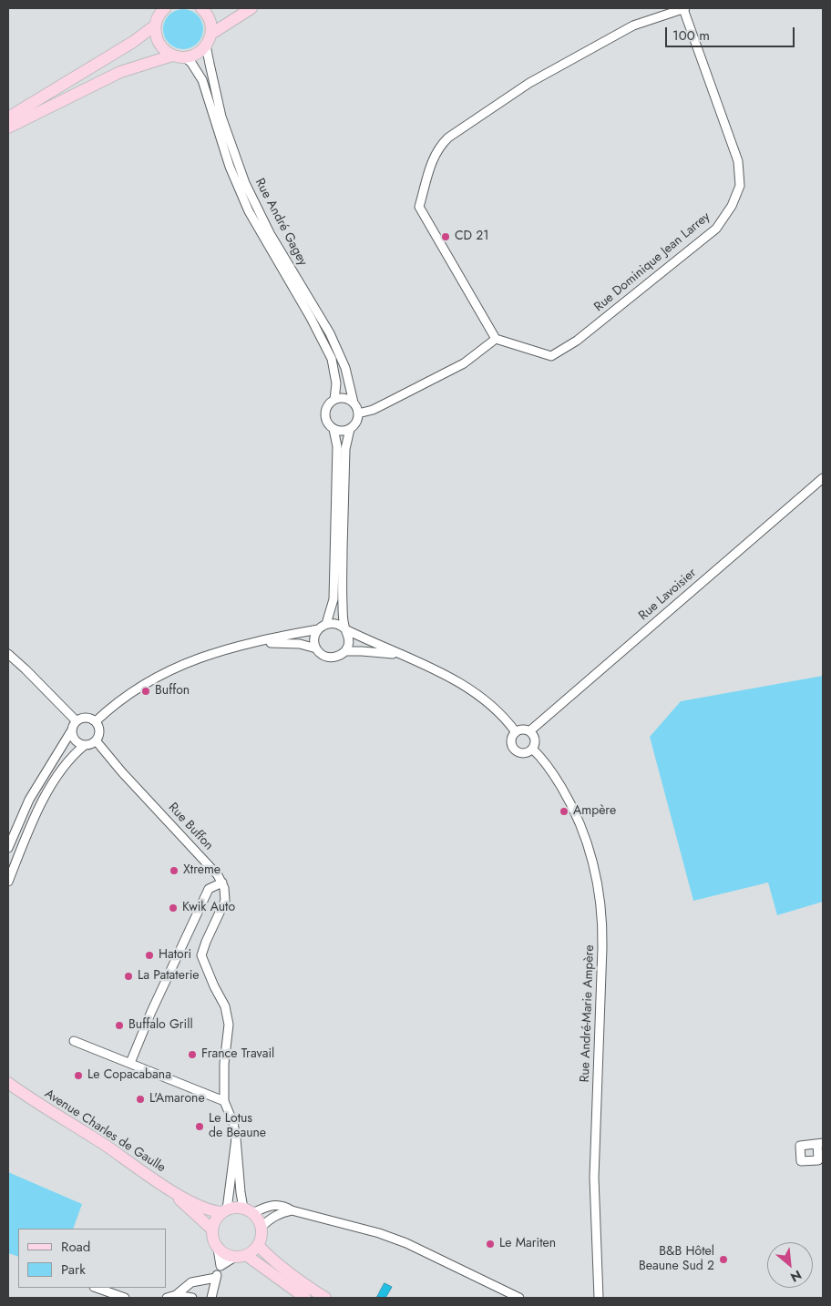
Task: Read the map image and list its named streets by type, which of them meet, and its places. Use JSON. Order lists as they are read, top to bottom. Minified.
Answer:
{"streets":{"main road":["Avenue Charles de Gaulle"],"street":["Rue André Gagey","Rue Dominique Jean Larrey","Rue Lavoisier","Rue Buffon","Rue André-Marie Ampère"]},"crossings":[["Rue Lavoisier","Rue André-Marie Ampère"]],"places":["CD 21","Buffon","Ampère","Xtreme","Kwik Auto","Hatori","La Pataterie","Buffalo Grill","France Travail","Le Copacabana","L'Amarone","Le Lotus de Beaune","Le Mariten","B&B Hôtel Beaune Sud 2"],"legend":["Road","Park"],"scale_bar":"100 m","north":"bottom right"}
